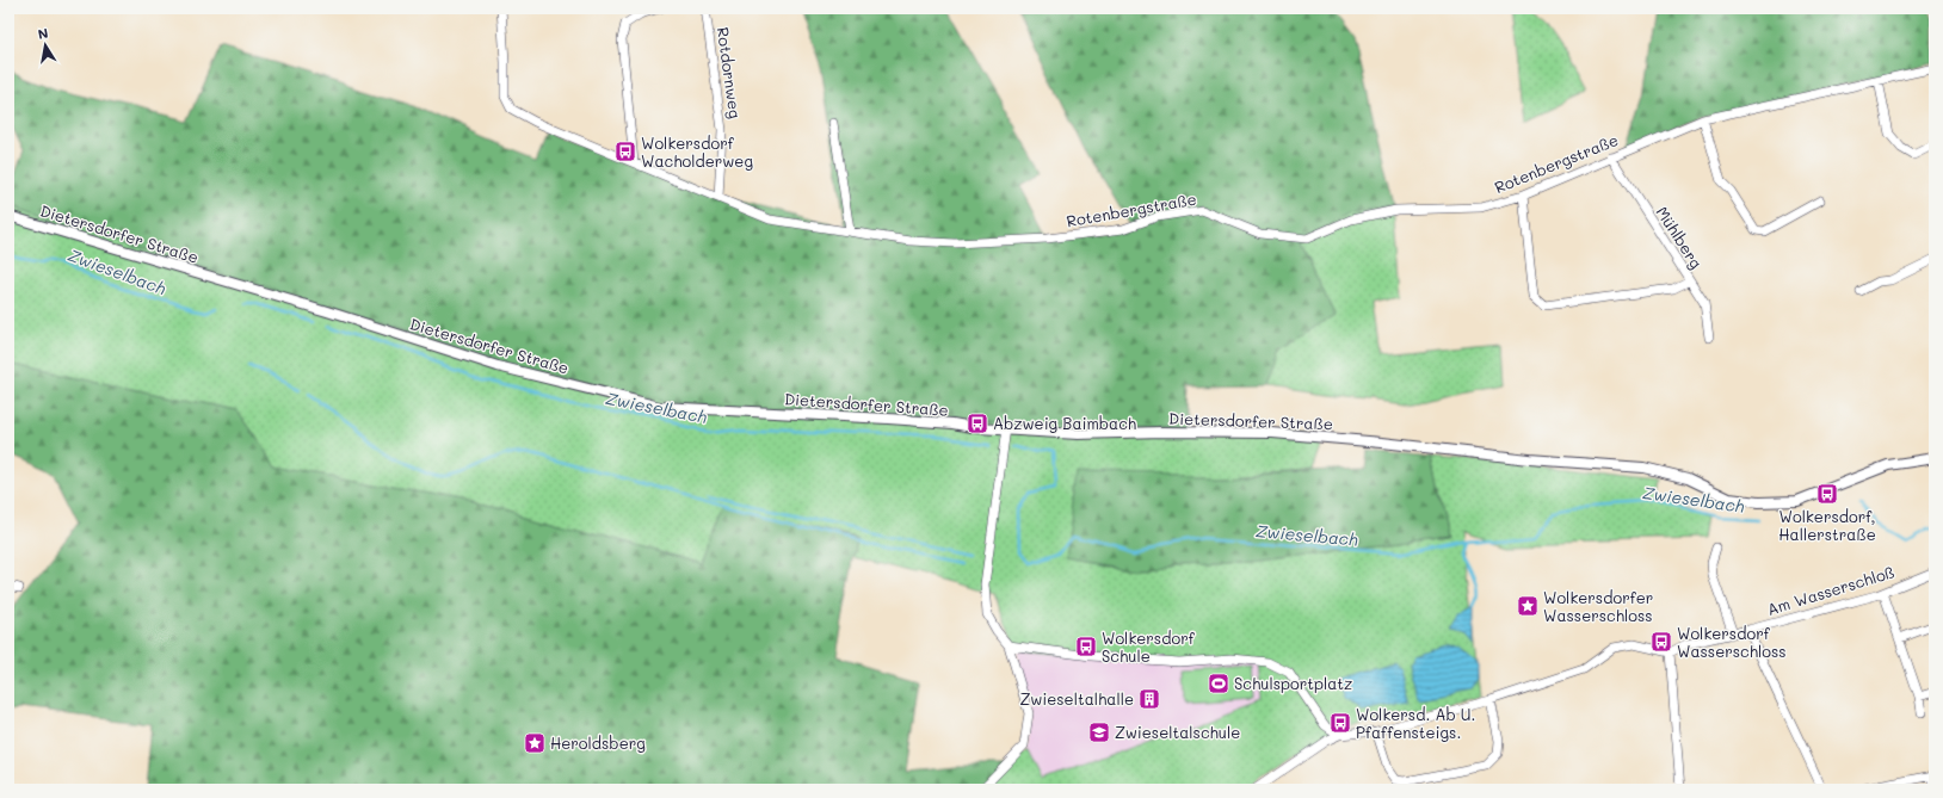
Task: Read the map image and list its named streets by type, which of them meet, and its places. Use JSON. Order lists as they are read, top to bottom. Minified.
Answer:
{"streets":{"street":["Rotdornweg","Rotenbergstraße","Dietersdorfer Straße","Mühlberg","Am Wasserschloß"]},"crossings":[["Rotdornweg","Rotenbergstraße"],["Rotenbergstraße","Mühlberg"]],"water":["Zwieselbach"],"places":{"bus stop":["Wolkersdorf Wacholderweg","Abzweig Baimbach","Wolkersdorf, Hallerstraße","Wolkersdorf Wasserschloss","Wolkersdorf Schule","Wolkersd. Ab U. Pfaffensteigs."],"place":["Wolkersdorfer Wasserschloss","Heroldsberg"],"sports":["Schulsportplatz"],"building":["Zwieseltalhalle"],"school or university":["Zwieseltalschule"]},"north":"top"}
